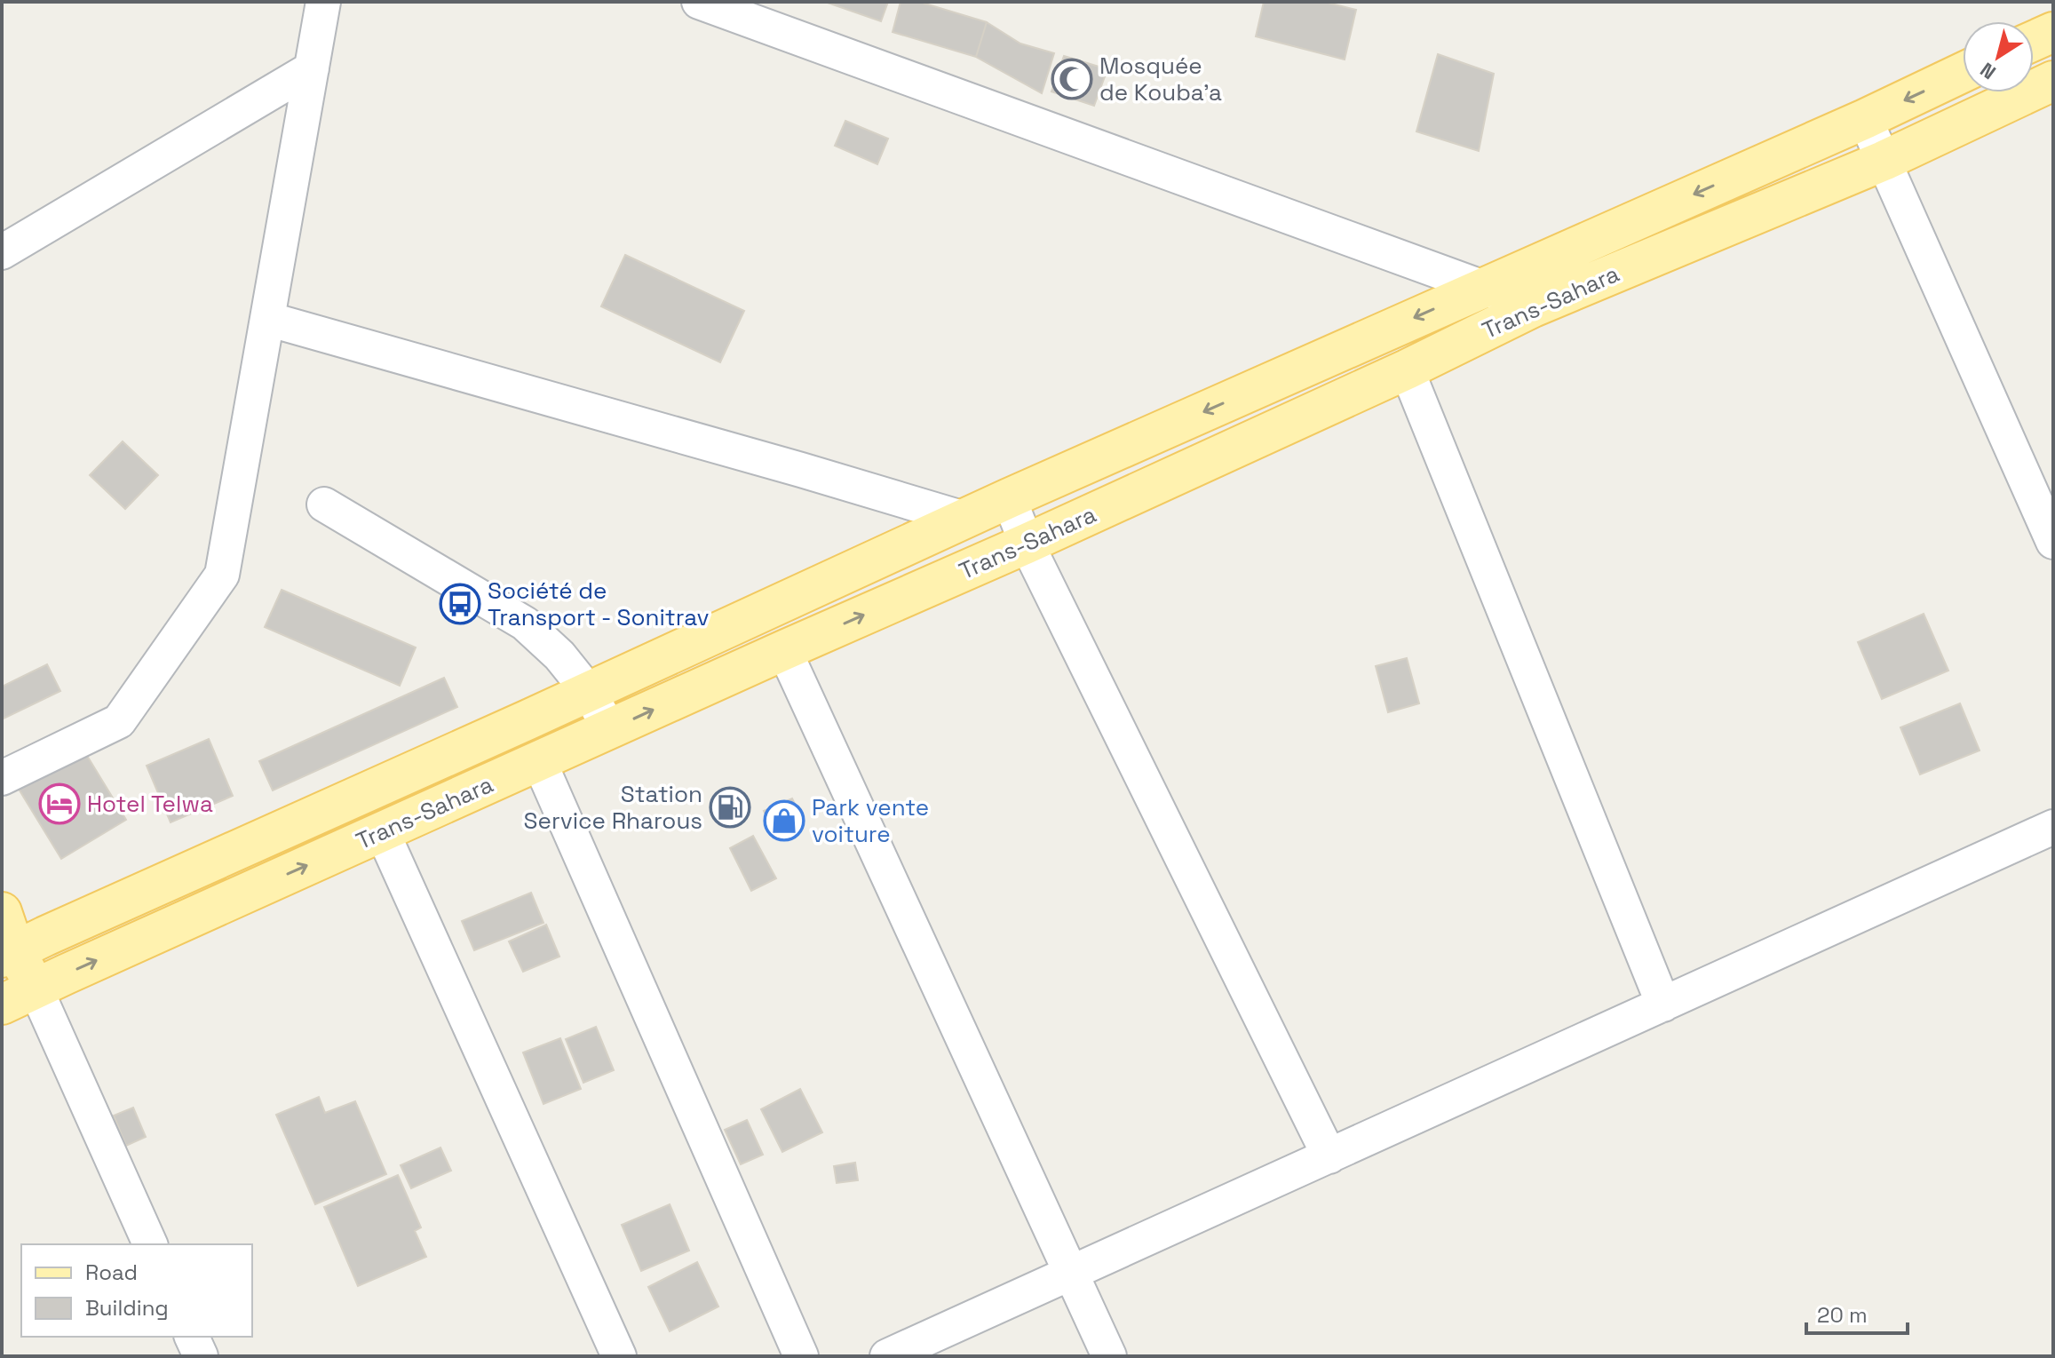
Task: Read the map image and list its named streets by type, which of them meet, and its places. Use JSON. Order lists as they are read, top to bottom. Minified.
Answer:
{"streets":{"main road":["Trans-Sahara"]},"places":{"mosque":["Mosquée de Kouba’a"],"bus stop":["Société de Transport - Sonitrav"],"hotel":["Hotel Telwa"],"fuel station":["Station Service Rharous"],"shop":["Park vente voiture"]},"legend":["Road","Building"],"scale_bar":"20 m","north":"bottom left"}
